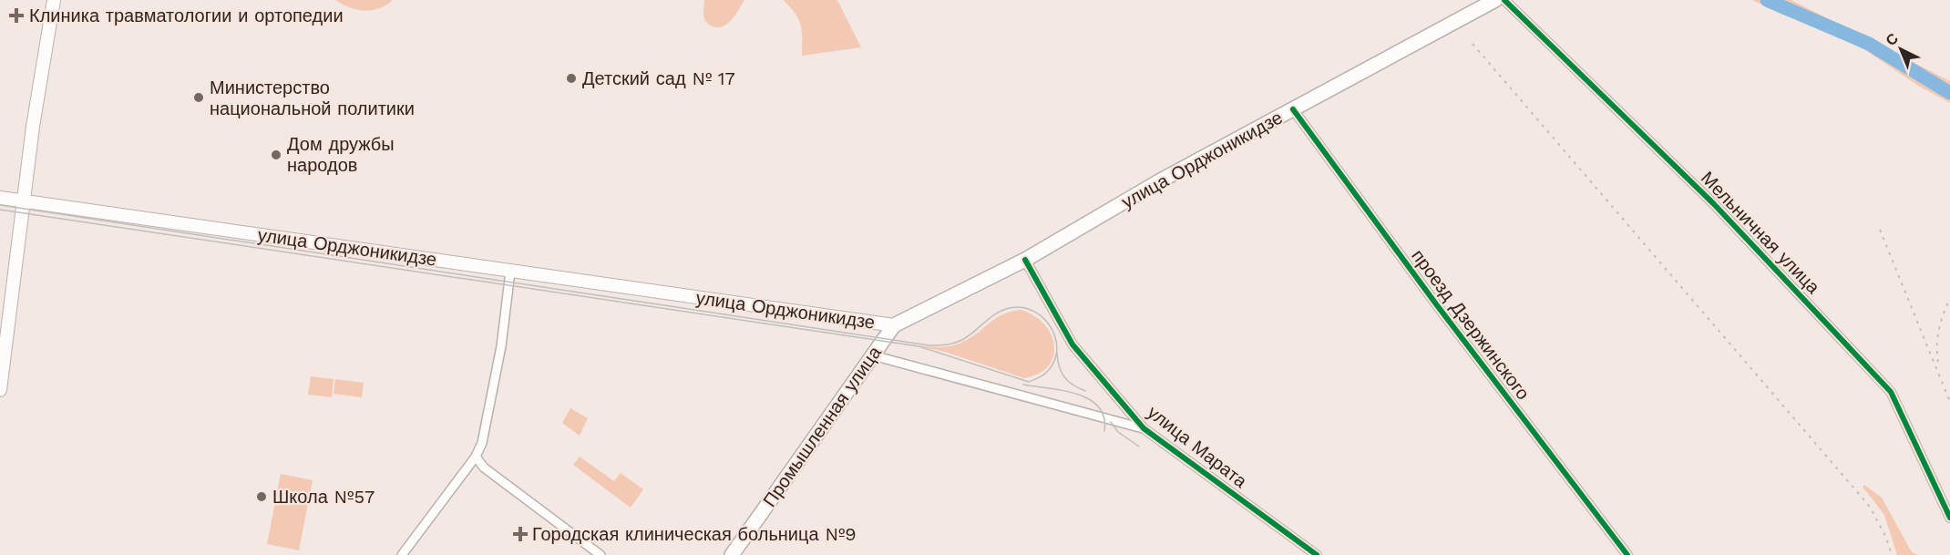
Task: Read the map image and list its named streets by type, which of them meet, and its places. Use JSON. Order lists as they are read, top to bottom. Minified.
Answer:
{"streets":{"main road":["улица Орджоникидзе","Промышленная улица"],"street":["Мельничная улица","проезд Дзержинского","улица Марата"]},"crossings":[["улица Орджоникидзе","проезд Дзержинского"],["улица Орджоникидзе","Промышленная улица"],["улица Орджоникидзе","улица Марата"]],"places":{"health":["Клиника травматологии и ортопедии","Городская клиническая больница №9"],"other":["Детский сад № 17","Министерство национальной политики","Дом дружбы народов","Школа №57"]},"north":"top left"}
